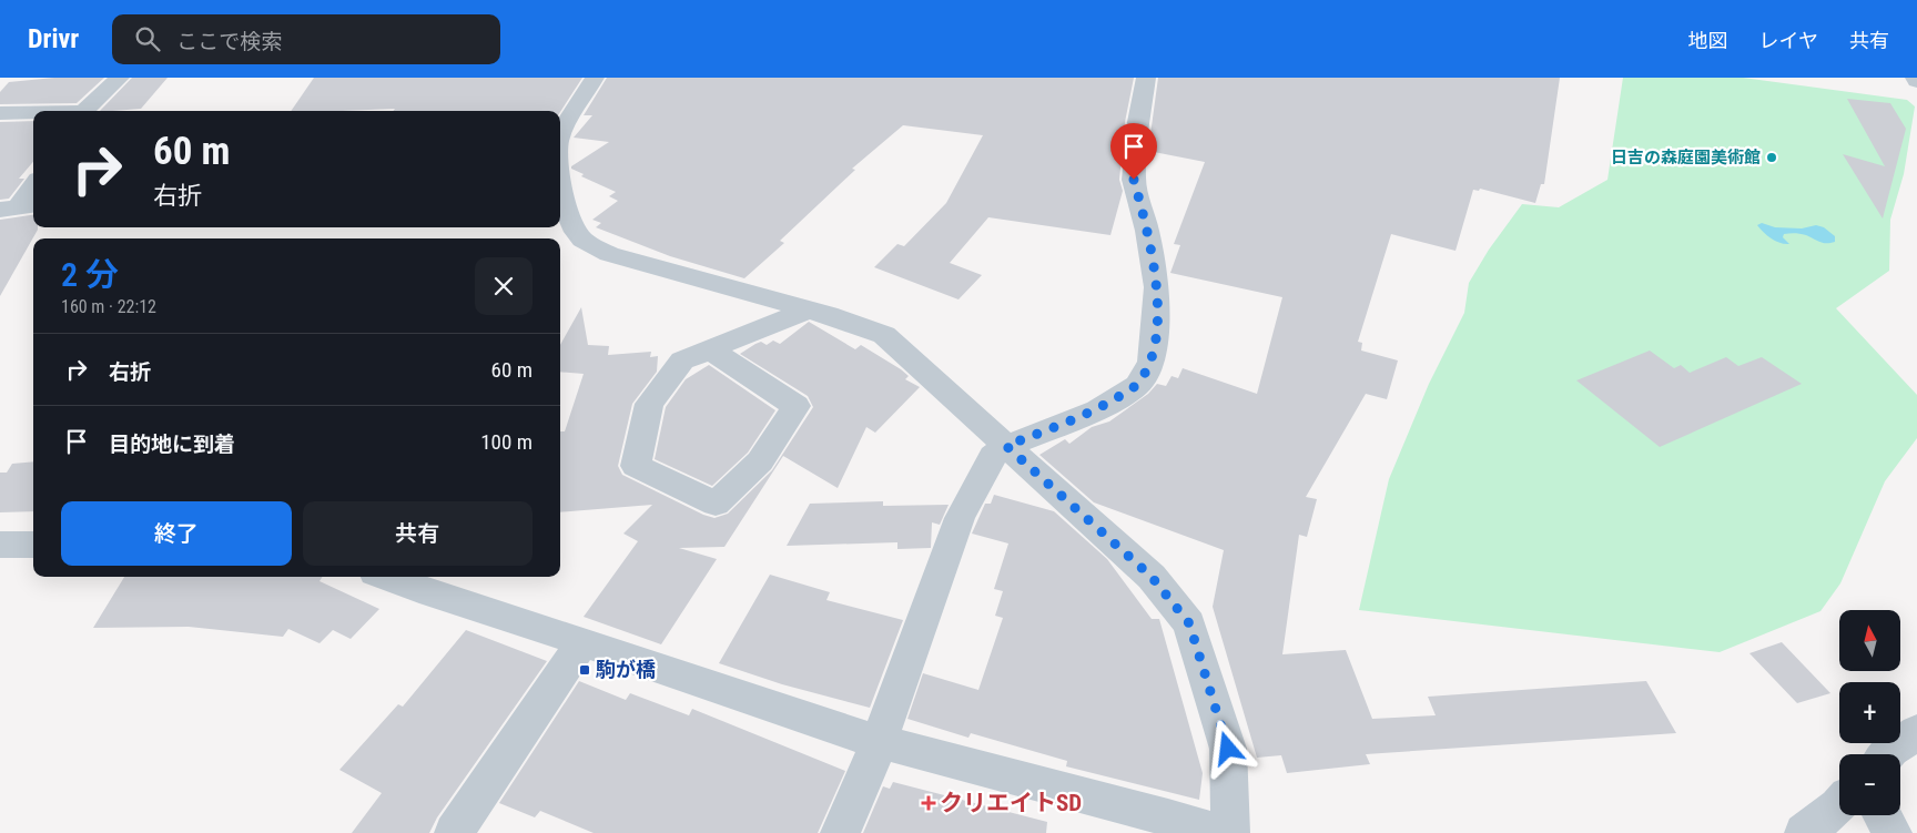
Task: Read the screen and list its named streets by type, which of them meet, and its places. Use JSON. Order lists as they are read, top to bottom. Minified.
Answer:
{"places":{"other":["日吉の森庭園美術館"],"transit":["駒が橋"],"health":["クリエイトSD"]},"north":"top","page":{"header":"Drivr","search":"ここで検索","nav":["地図","レイヤ","共有"],"turn":["60 m","右折"],"heading":["2 分","160 m · 22:12"],"list":[{"name":"右折","value":"60 m"},{"name":"目的地に到着","value":"100 m"}],"buttons":["終了","共有"],"map_buttons":["+","−"]}}
